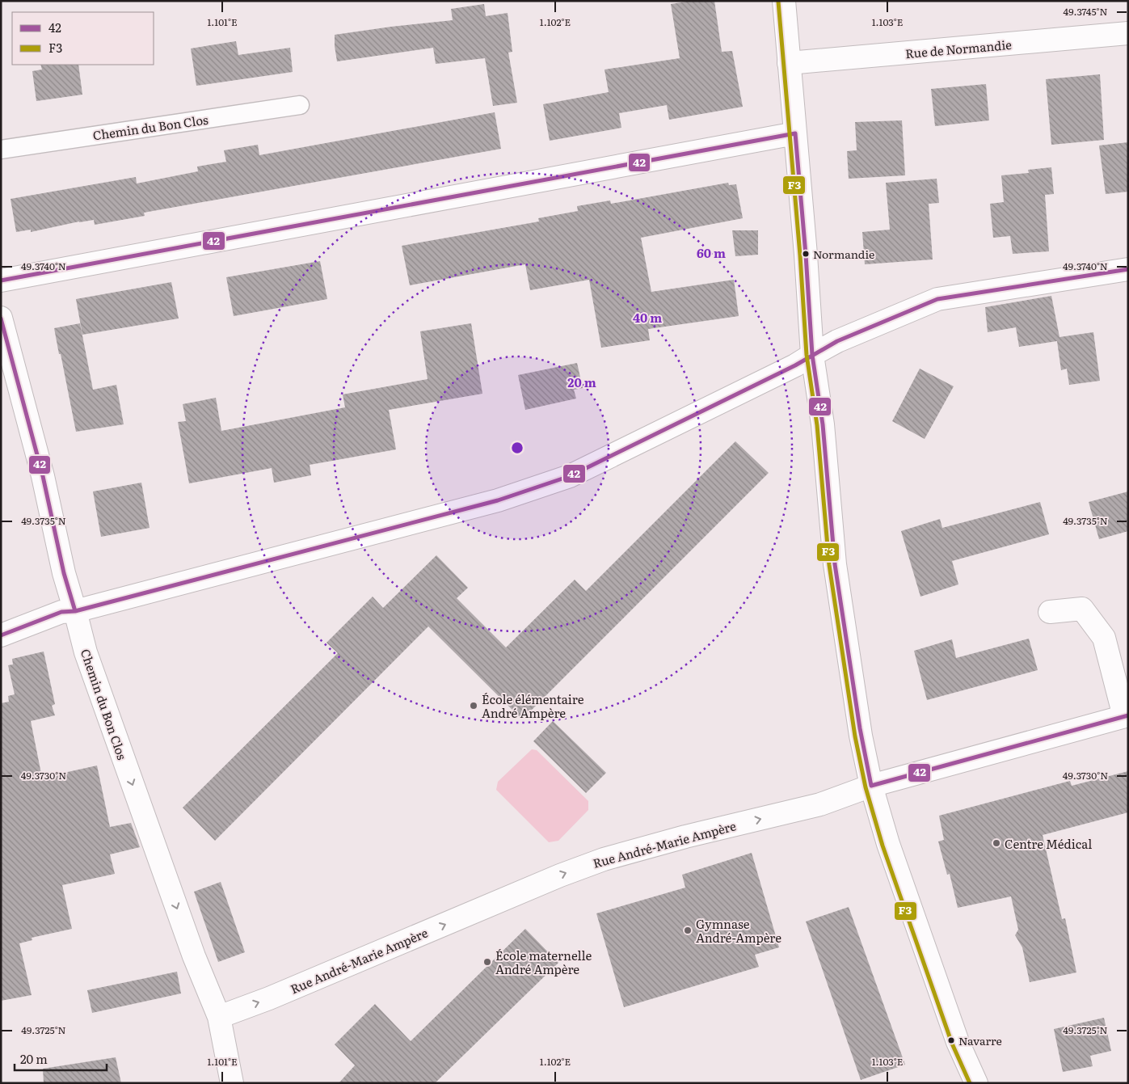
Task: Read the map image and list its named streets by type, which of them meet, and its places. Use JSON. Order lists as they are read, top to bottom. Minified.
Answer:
{"streets":{"street":["Rue de Normandie","Chemin du Bon Clos","Rue André-Marie Ampère"]},"crossings":[["Chemin du Bon Clos","Rue André-Marie Ampère"]],"one_way":["Chemin du Bon Clos","Rue André-Marie Ampère"],"places":["Normandie","École élémentaire André Ampère","Centre Médical","Gymnase André-Ampère","École maternelle André Ampère","Navarre"],"lines":["transit line F3","transit line 42"],"legend":["42","F3"],"scale_bar":"20 m","coordinates":["49.3745°N","1.101°E","1.102°E","1.103°E","49.3740°N","49.3735°N","49.3730°N","49.3725°N"],"rings":["60 m","40 m","20 m"]}
